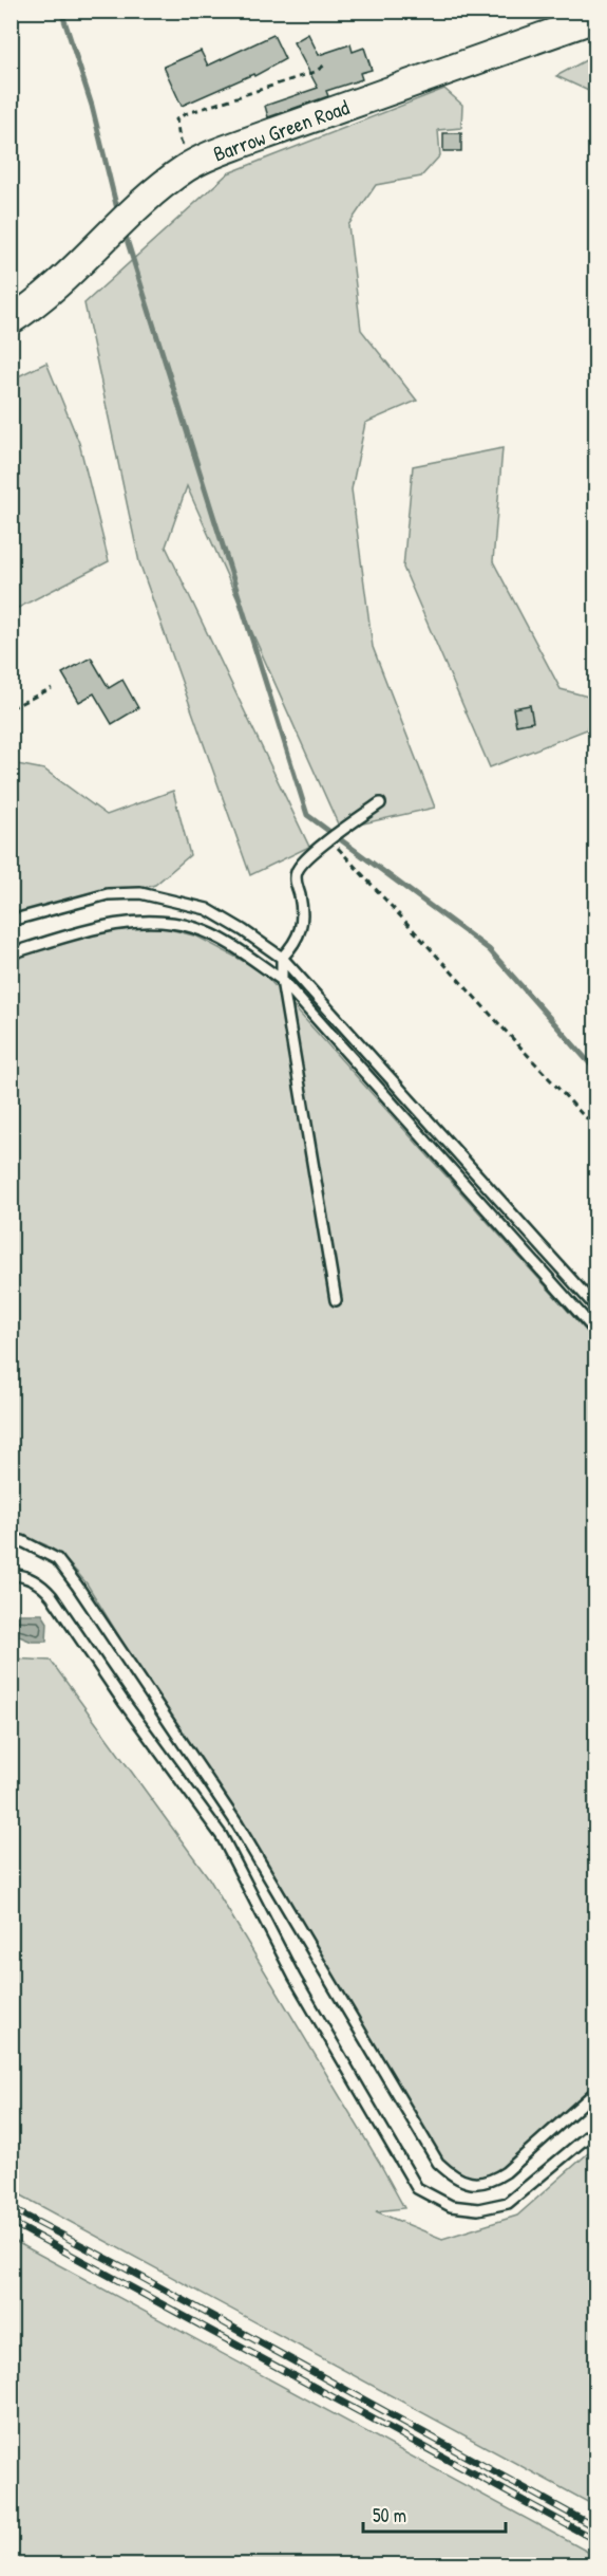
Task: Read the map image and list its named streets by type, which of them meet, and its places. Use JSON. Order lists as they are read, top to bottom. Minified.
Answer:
{"streets":{"street":["Barrow Green Road"]},"scale_bar":"50 m"}
